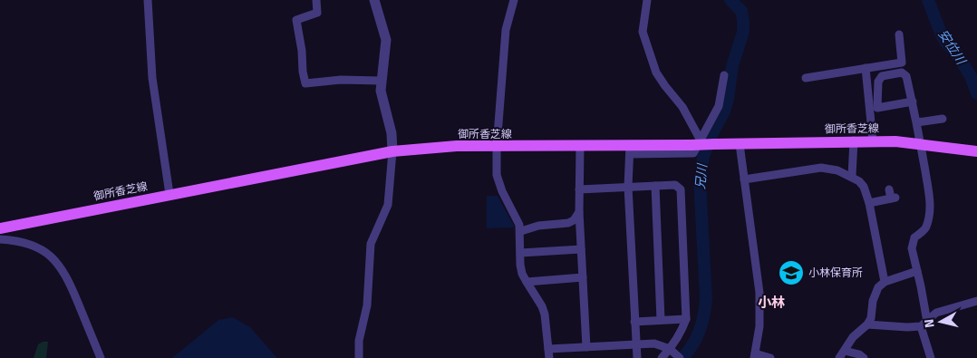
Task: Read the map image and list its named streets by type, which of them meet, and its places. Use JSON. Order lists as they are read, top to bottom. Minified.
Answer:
{"streets":{"main road":["御所香芝線"]},"districts":["小林"],"water":["安位川","兄川"],"places":{"school or university":["小林保育所"]},"north":"left"}
